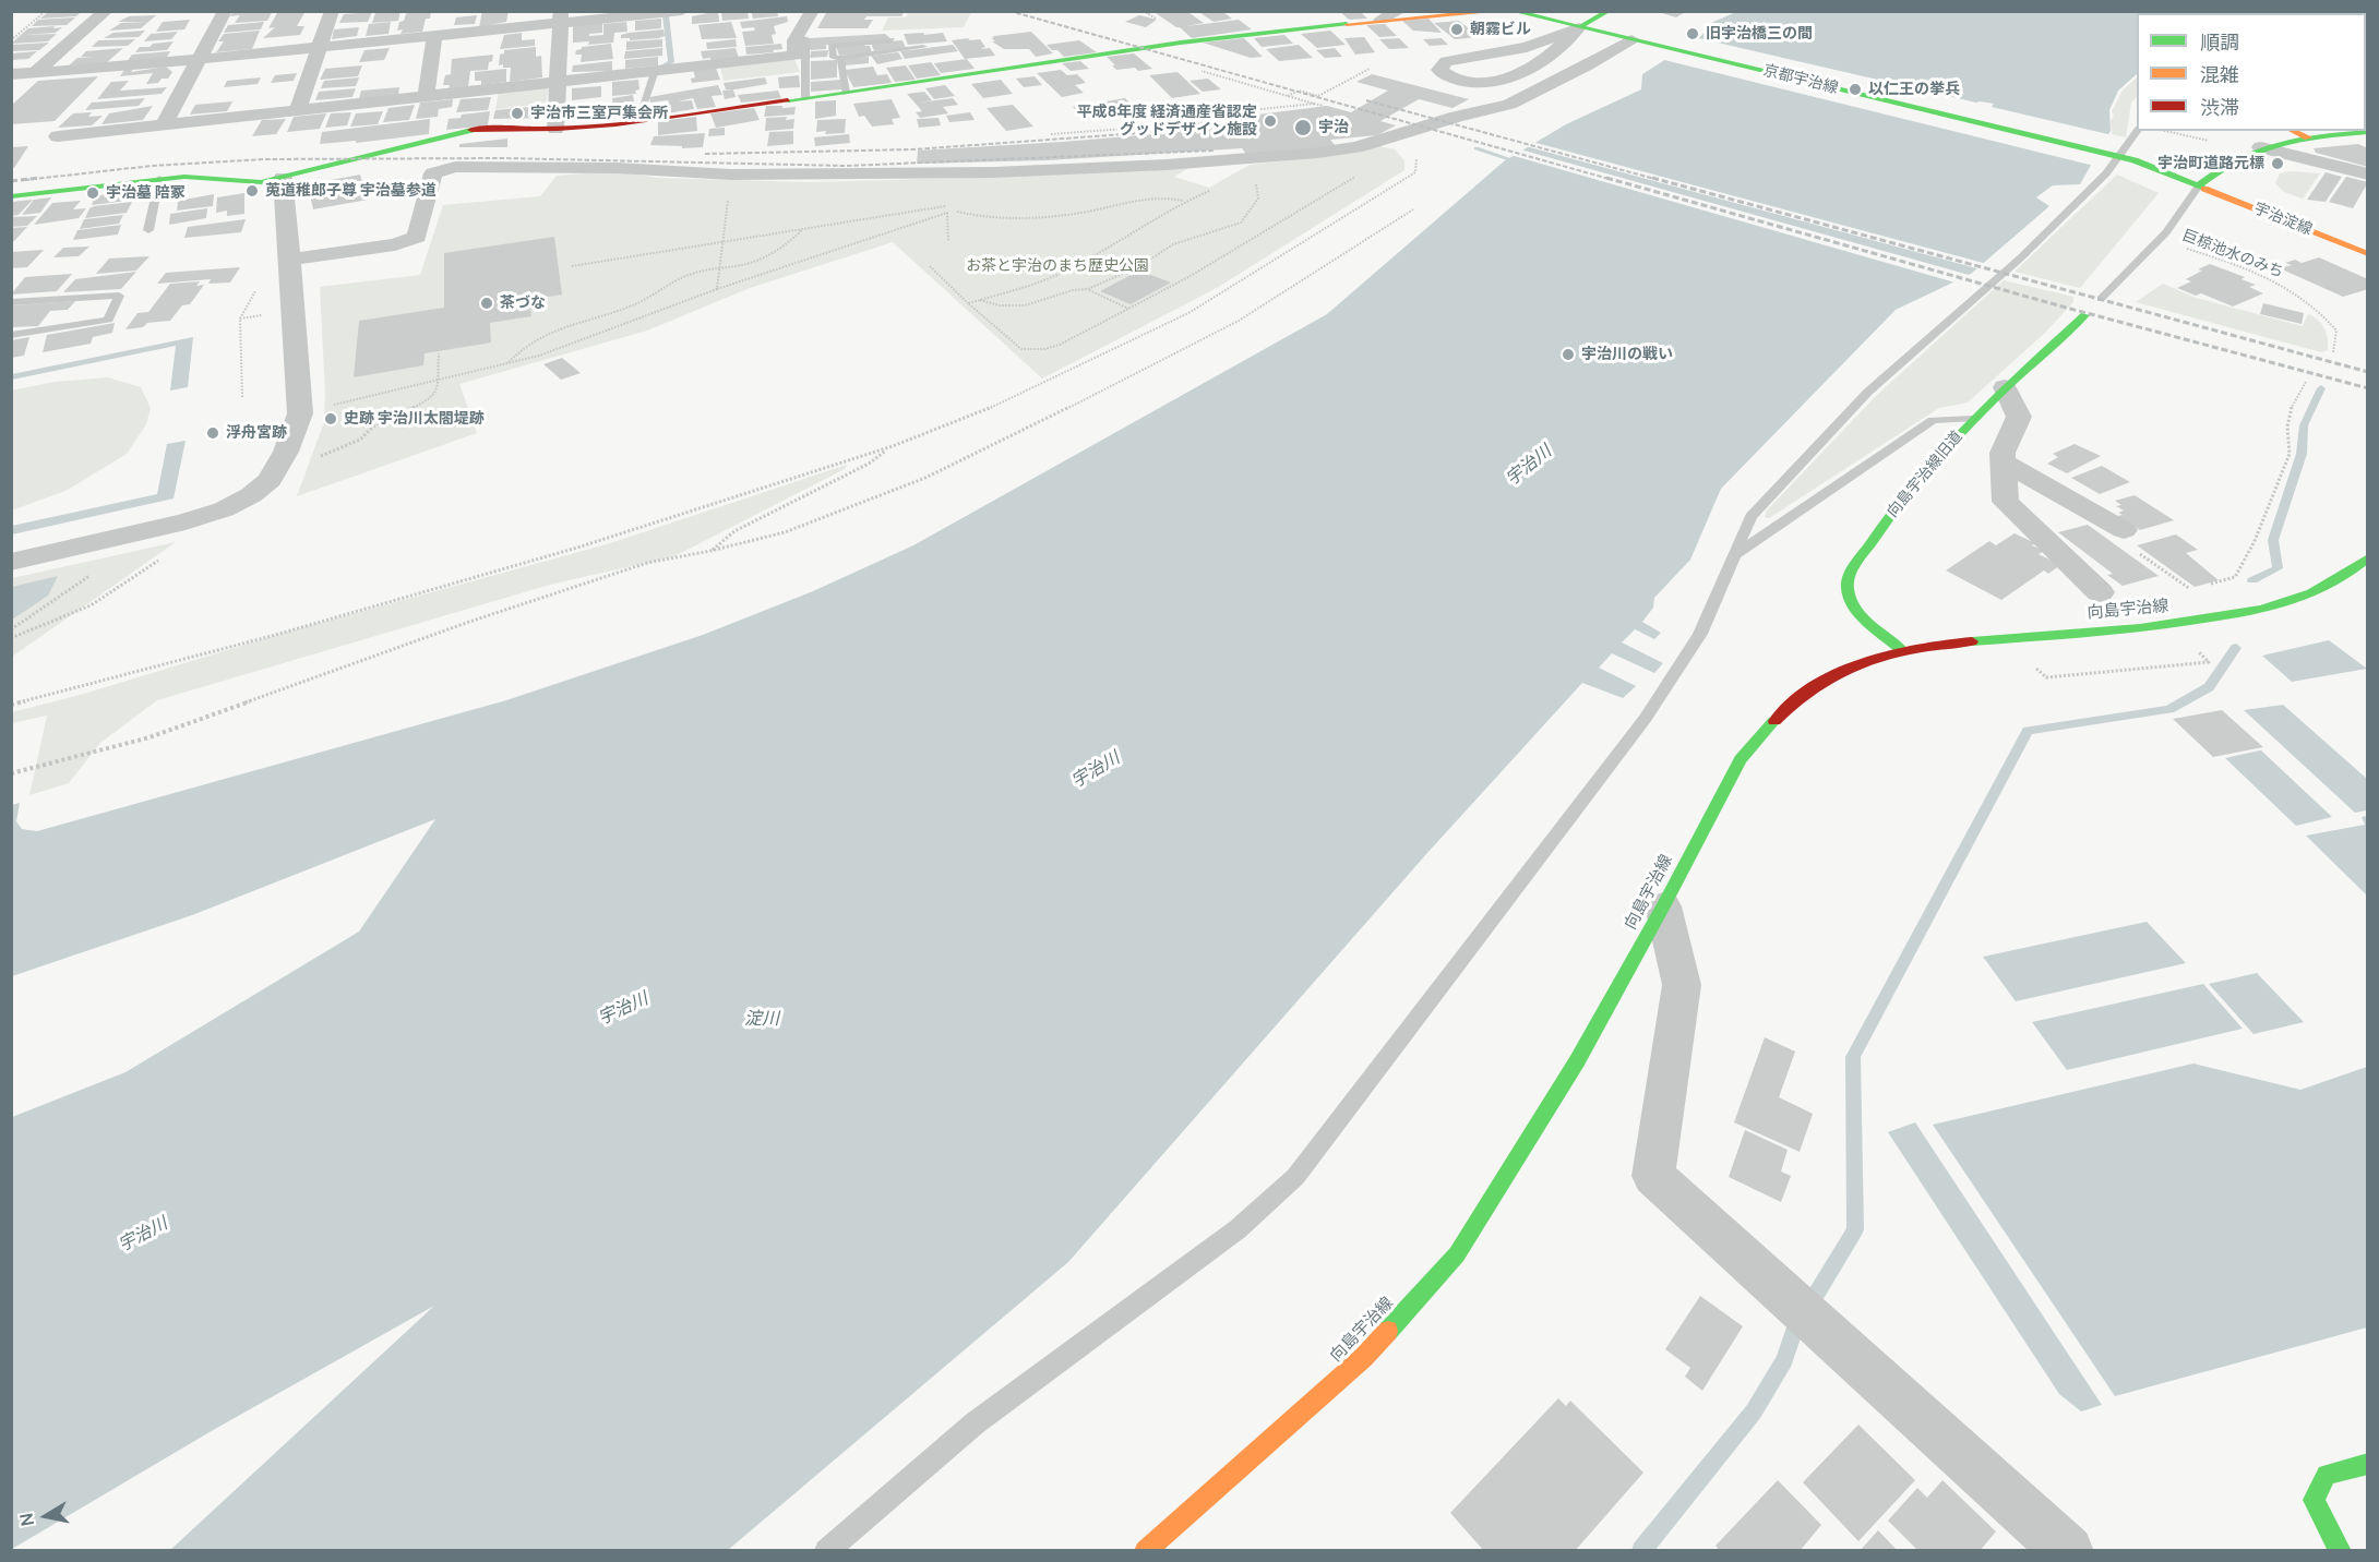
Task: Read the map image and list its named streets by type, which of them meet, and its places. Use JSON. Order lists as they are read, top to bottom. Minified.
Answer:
{"streets":{"main road":["京都宇治線","宇治淀線","向島宇治線旧道","向島宇治線"],"path":["巨椋池水のみち"]},"crossings":[["京都宇治線","宇治淀線"],["向島宇治線旧道","向島宇治線"]],"water":["宇治川","淀川"],"parks":["お茶と宇治のまち歴史公園"],"places":["朝霧ビル","旧宇治橋三の間","以仁王の挙兵","宇治市三室戸集会所","平成8年度 経済通産省認定 グッドデザイン施設","宇治","宇治町道路元標","莵道稚郎子尊 宇治墓参道","宇治墓 陪冢","茶づな","宇治川の戦い","史跡 宇治川太閤堤跡","浮舟宮跡"],"legend":["順調","混雑","渋滞"],"north":"left"}
